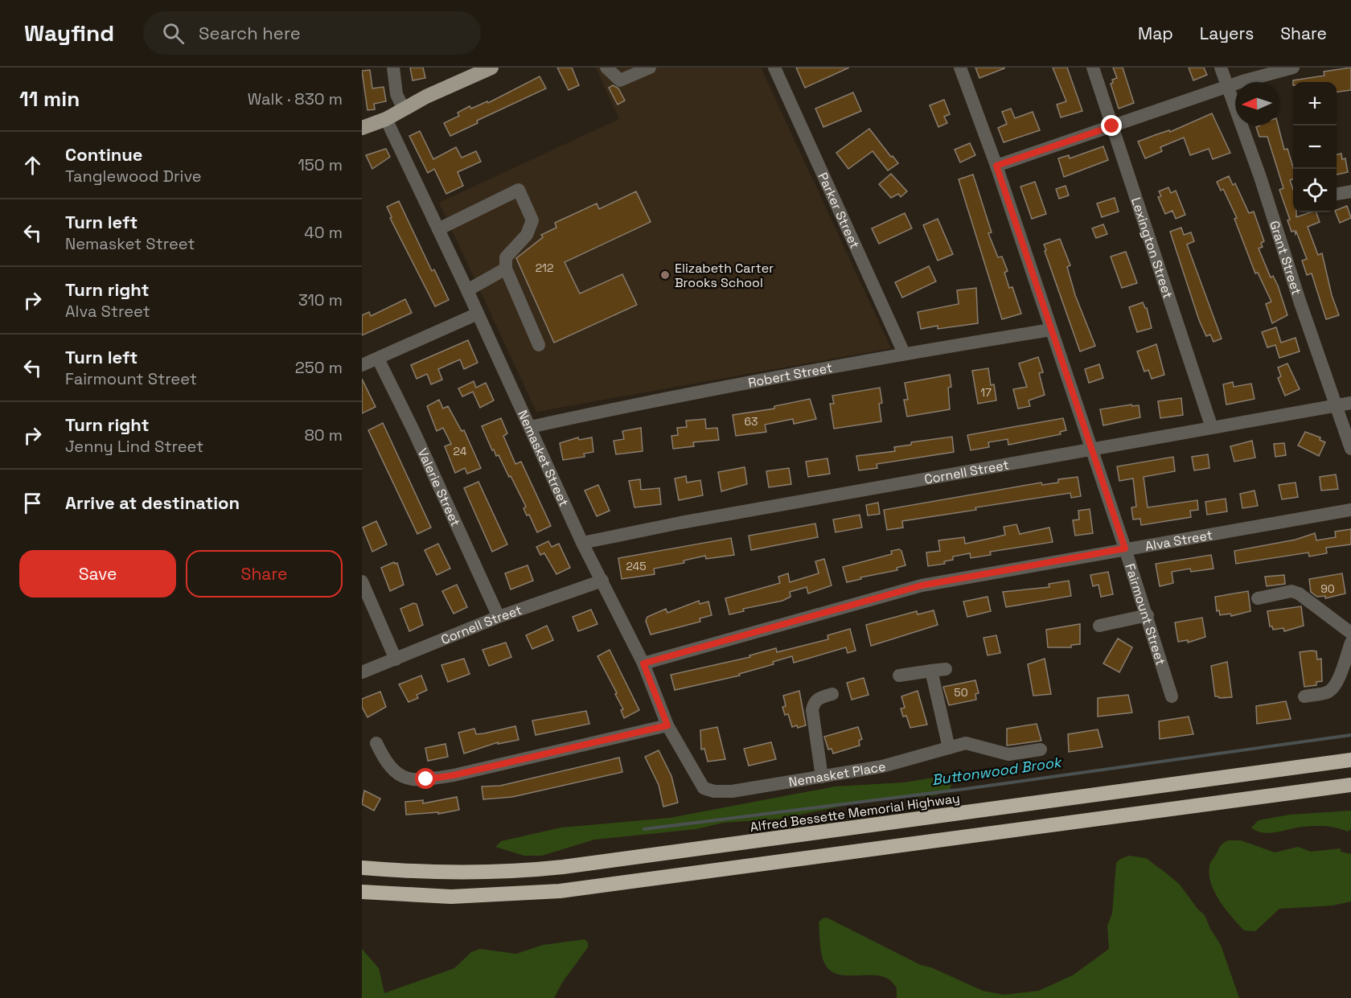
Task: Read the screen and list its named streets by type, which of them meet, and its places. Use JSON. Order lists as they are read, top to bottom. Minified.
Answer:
{"streets":{"highway":["Alfred Bessette Memorial Highway"],"street":["Parker Street","Lexington Street","Grant Street","Robert Street","Nemasket Street","Cornell Street","Valerie Street","Alva Street","Fairmount Street","Nemasket Place"]},"crossings":[["Parker Street","Robert Street"],["Lexington Street","Cornell Street"],["Grant Street","Cornell Street"],["Robert Street","Nemasket Street"],["Robert Street","Fairmount Street"],["Nemasket Street","Cornell Street"],["Nemasket Street","Alva Street"],["Nemasket Street","Nemasket Place"],["Cornell Street","Valerie Street"],["Cornell Street","Fairmount Street"],["Alva Street","Fairmount Street"]],"water":["Buttonwood Brook"],"places":["Elizabeth Carter Brooks School"],"house_numbers":["212","17","63","24","245","90","50"],"north":"left","page":{"header":"Wayfind","search":"Search here","nav":["Map","Layers","Share"],"heading":["11 min","Walk · 830 m"],"map_buttons":["+","−"],"list":[["Continue","Tanglewood Drive","150 m"],["Turn left","Nemasket Street","40 m"],["Turn right","Alva Street","310 m"],["Turn left","Fairmount Street","250 m"],["Turn right","Jenny Lind Street","80 m"],"Arrive at destination"],"buttons":["Save","Share"]}}
